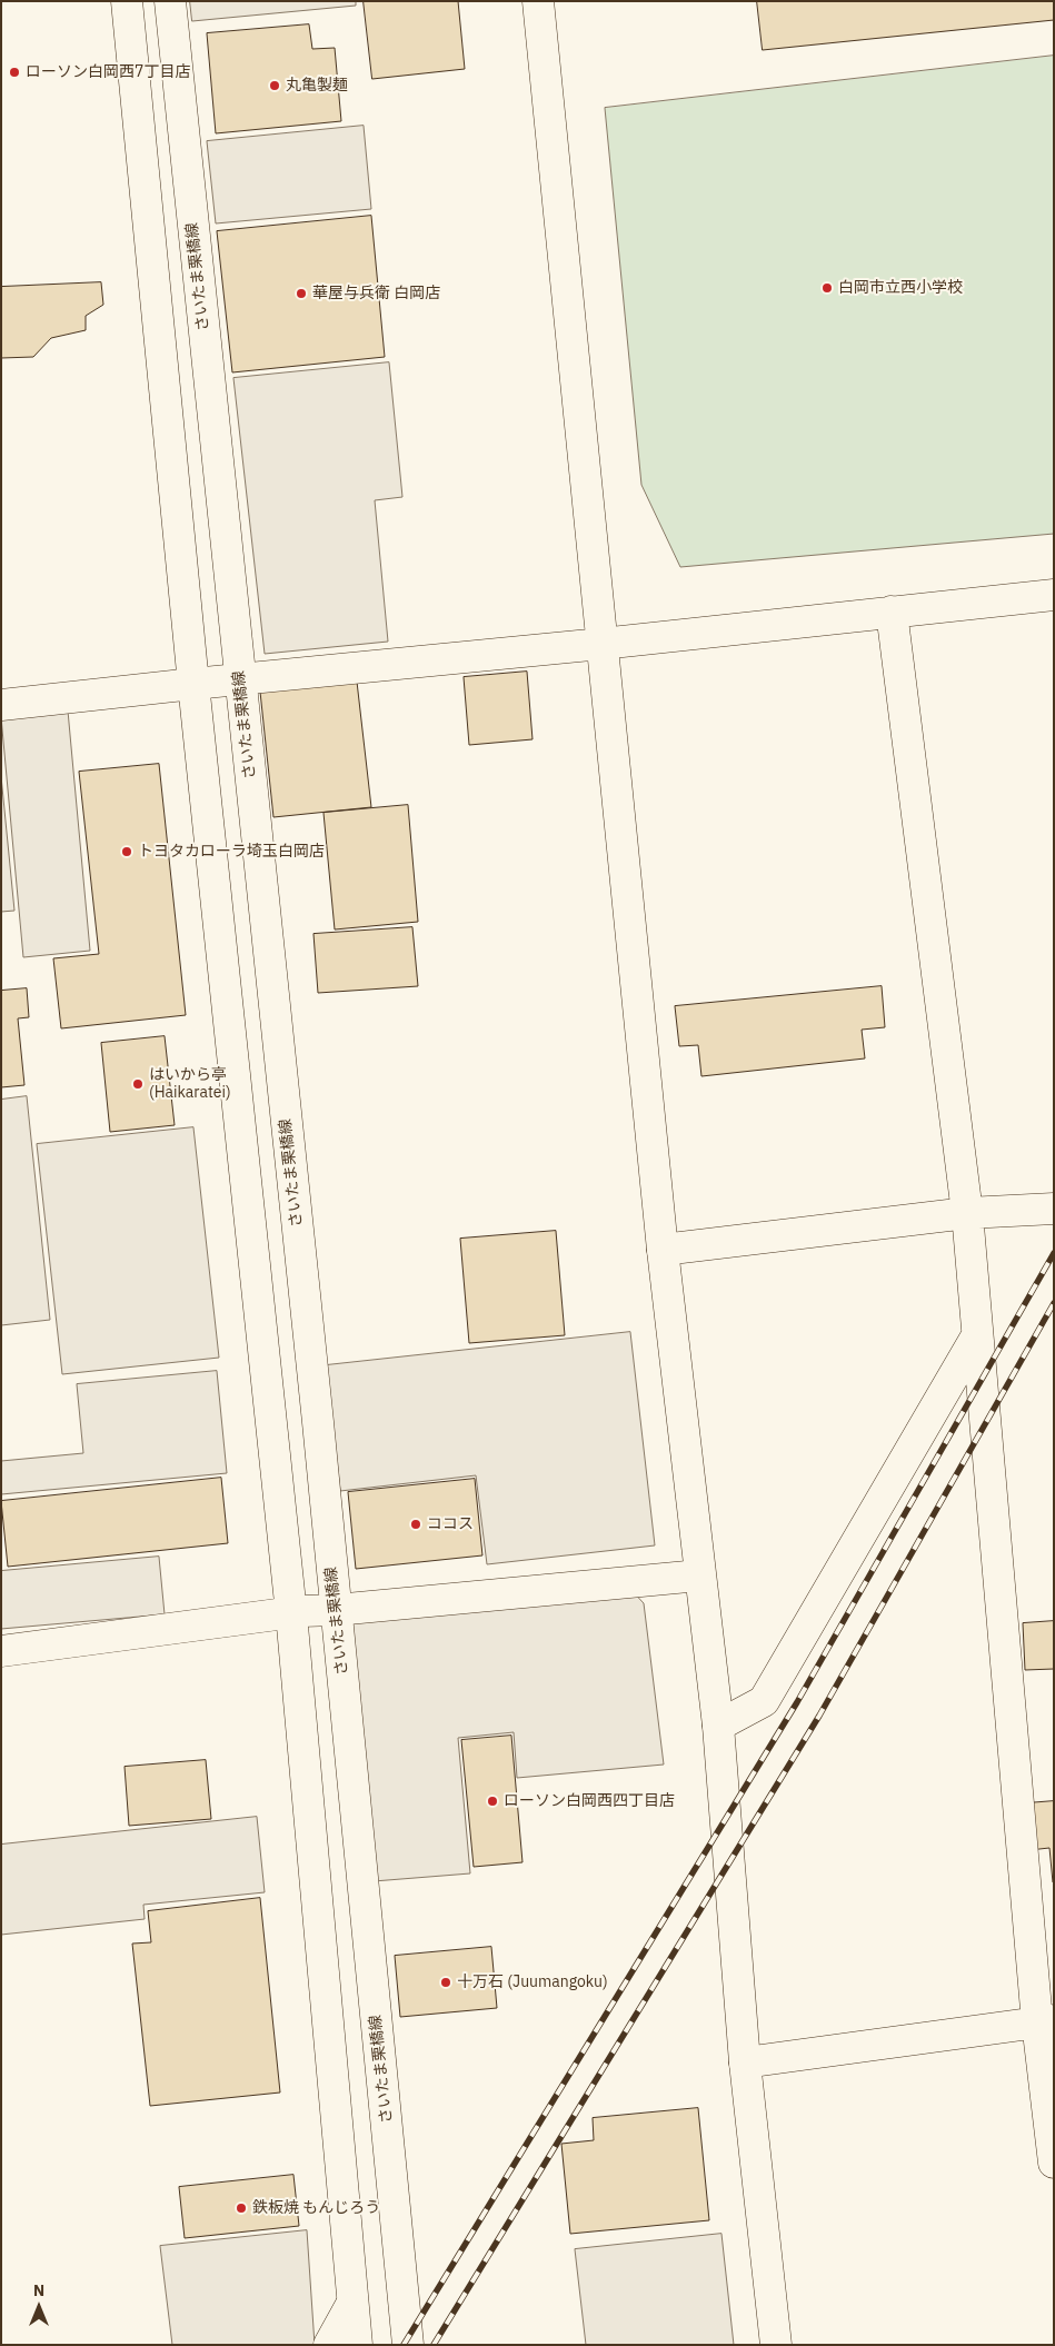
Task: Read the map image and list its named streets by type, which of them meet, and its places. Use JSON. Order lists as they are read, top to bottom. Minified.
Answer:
{"streets":{"street":["さいたま栗橋線"]},"places":["ローソン白岡西7丁目店","丸亀製麺","白岡市立西小学校","華屋与兵衛 白岡店","トヨタカローラ埼玉白岡店","はいから亭 (Haikaratei)","ココス","ローソン白岡西四丁目店","十万石 (Juumangoku)","鉄板焼 もんじろう"],"north":"top"}
